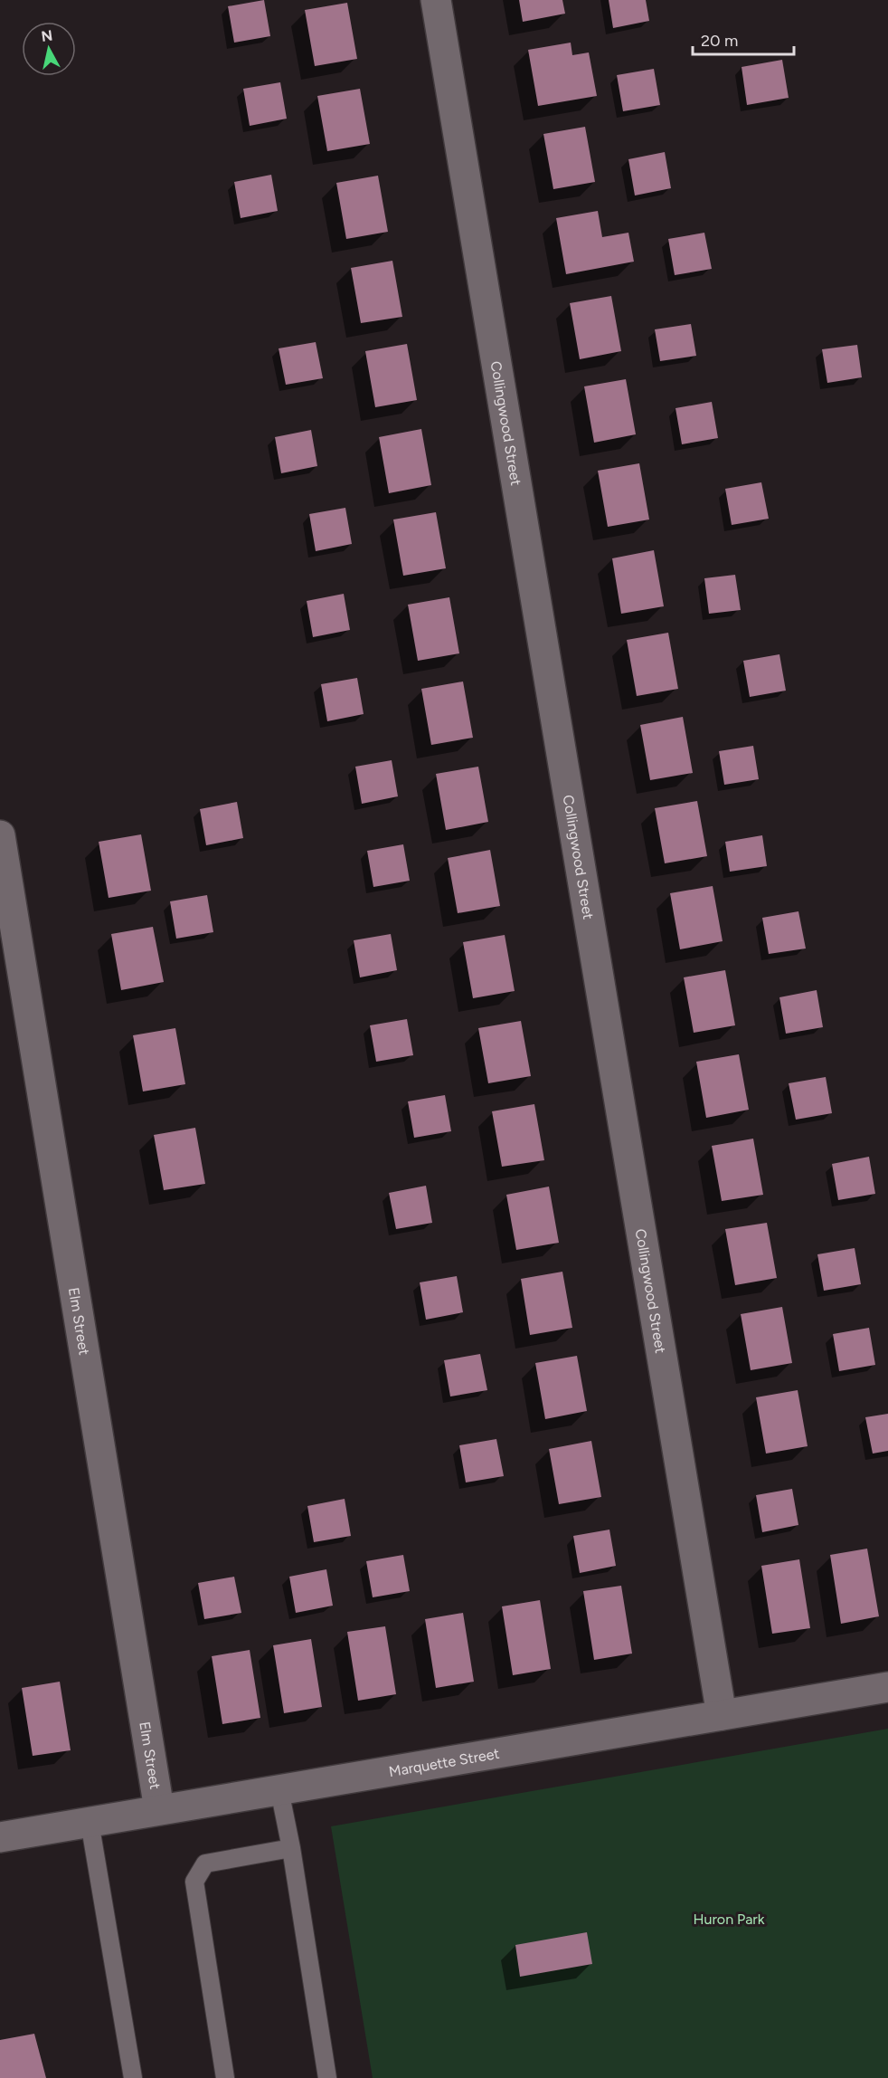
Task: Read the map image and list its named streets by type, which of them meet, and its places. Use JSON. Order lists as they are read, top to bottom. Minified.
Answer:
{"streets":{"street":["Collingwood Street","Elm Street","Marquette Street"]},"crossings":[["Collingwood Street","Marquette Street"],["Elm Street","Marquette Street"]],"parks":["Huron Park"],"scale_bar":"20 m","north":"top"}
